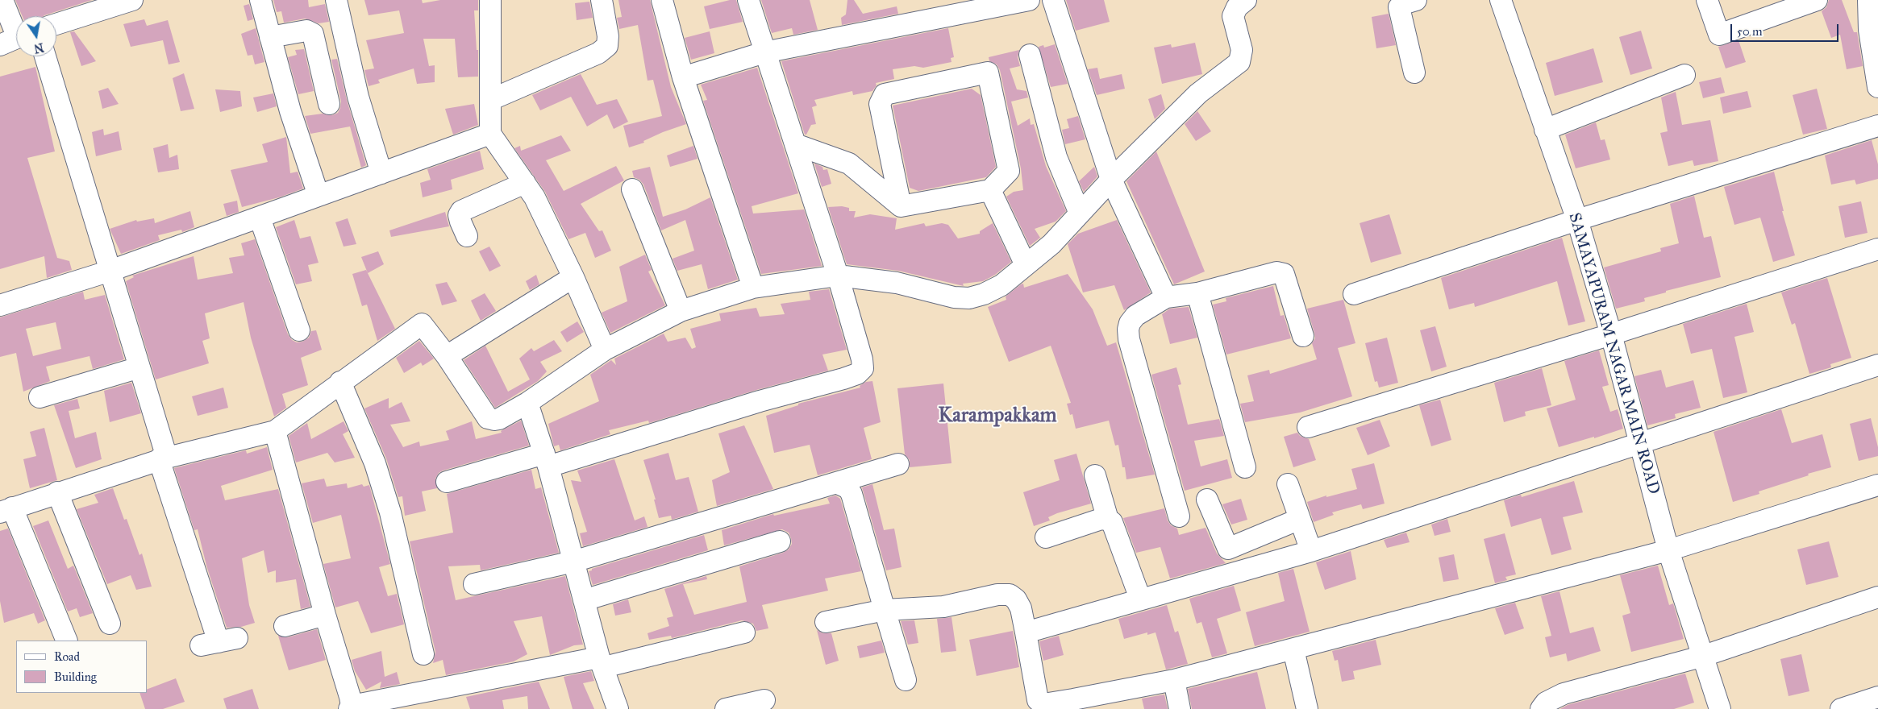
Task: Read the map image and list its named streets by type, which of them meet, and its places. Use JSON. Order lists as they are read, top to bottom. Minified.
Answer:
{"streets":{"street":["SAMAYAPURAM NAGAR MAIN ROAD"]},"districts":["Karampakkam"],"legend":["Road","Building"],"scale_bar":"50 m","north":"bottom"}
